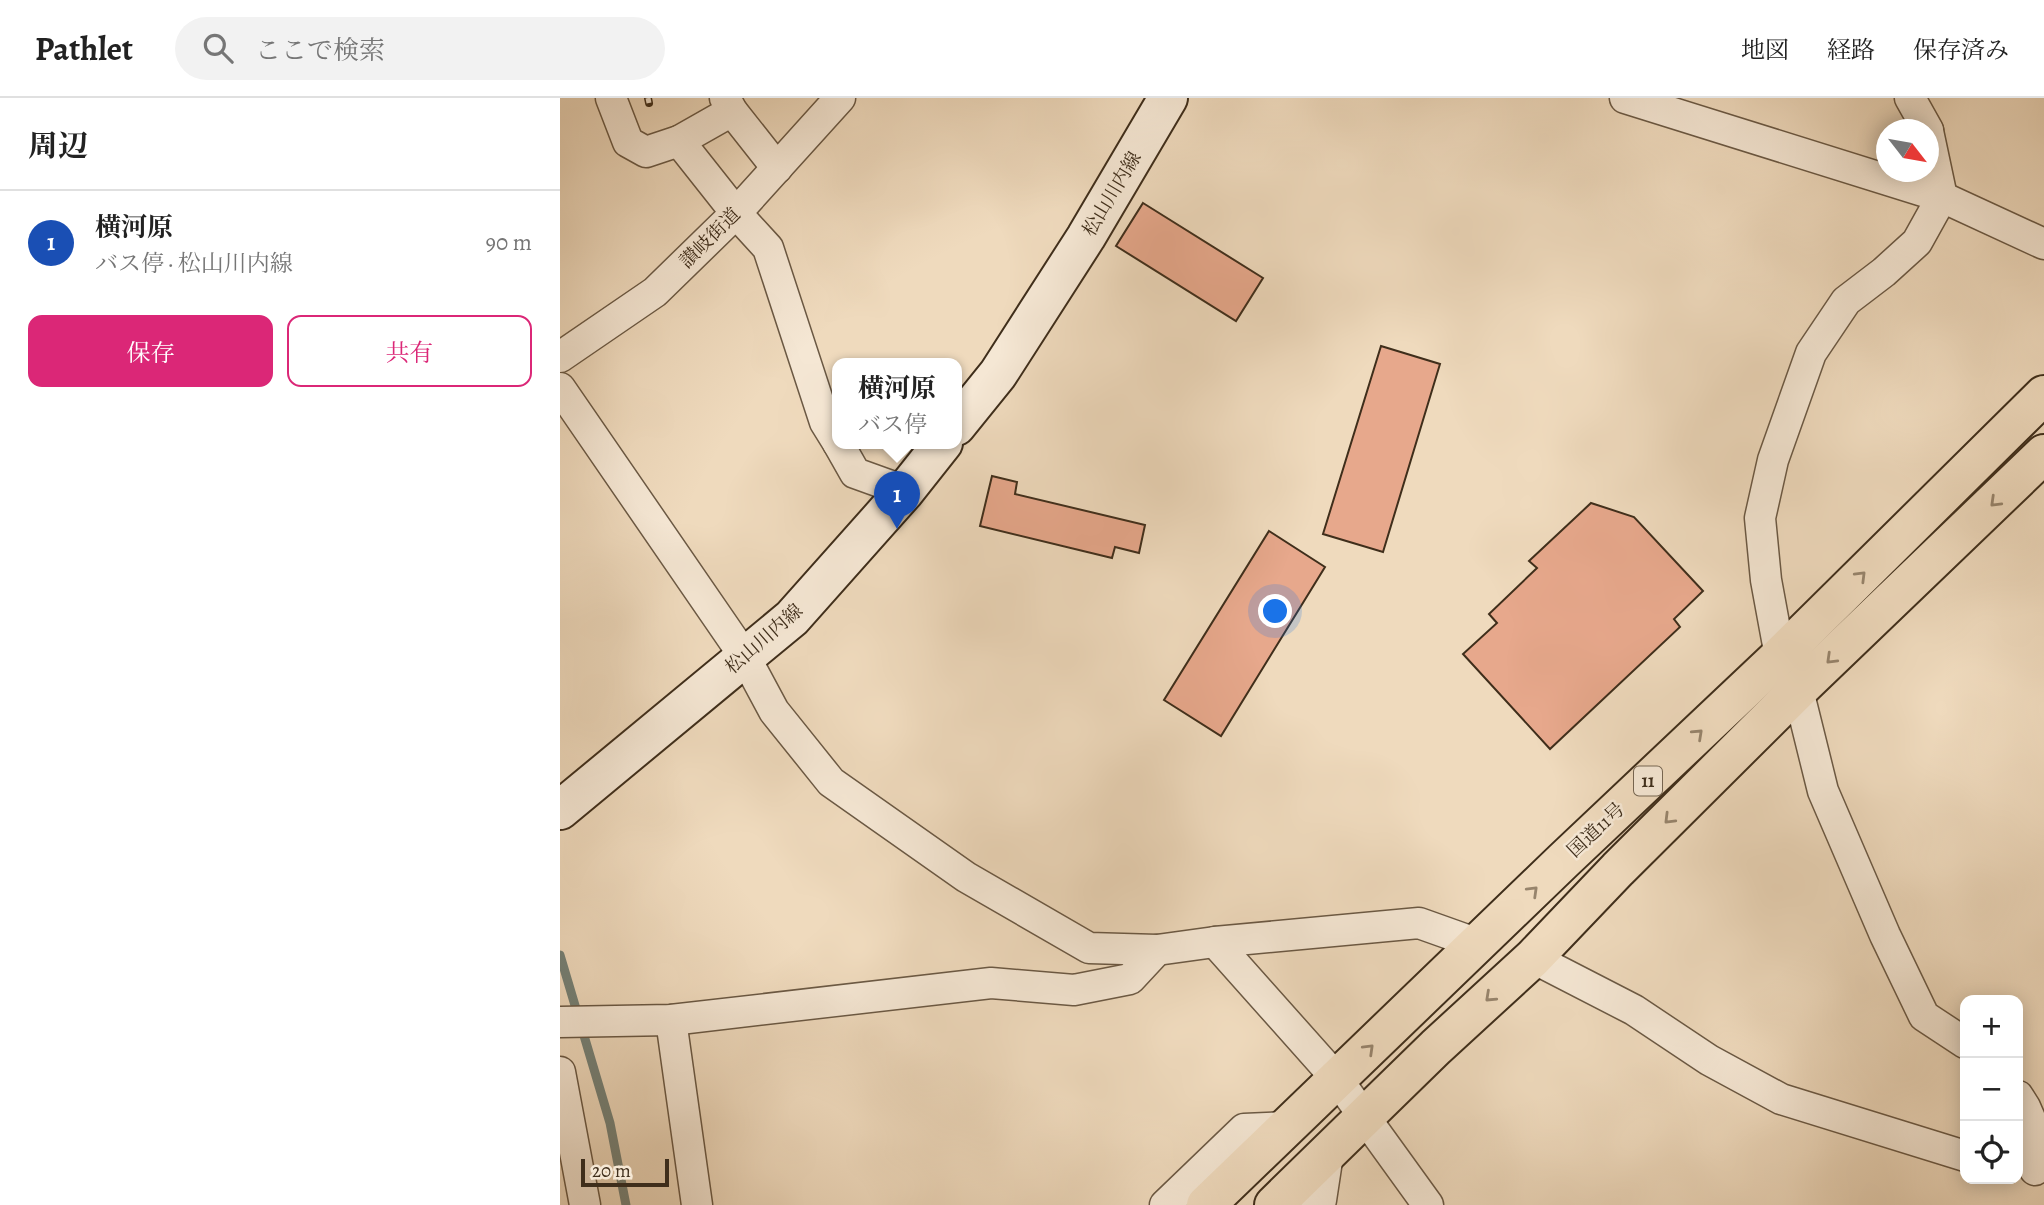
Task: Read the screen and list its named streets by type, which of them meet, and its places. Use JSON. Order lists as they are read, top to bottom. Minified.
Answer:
{"streets":{"highway":["11","国道11号"],"main road":["松山川内線"],"street":["讃岐街道"]},"scale_bar":"20 m","north":"bottom right","page":{"header":"Pathlet","search":"ここで検索","nav":["地図","経路","保存済み"],"heading":"周辺","list":[{"mark":"1","name":"横河原","note":"バス停 · 松山川内線","value":"90 m"}],"buttons":["保存","共有"],"popup":["横河原","バス停"],"pins":"1","map_buttons":["+","−"],"scale":"20 m"}}
